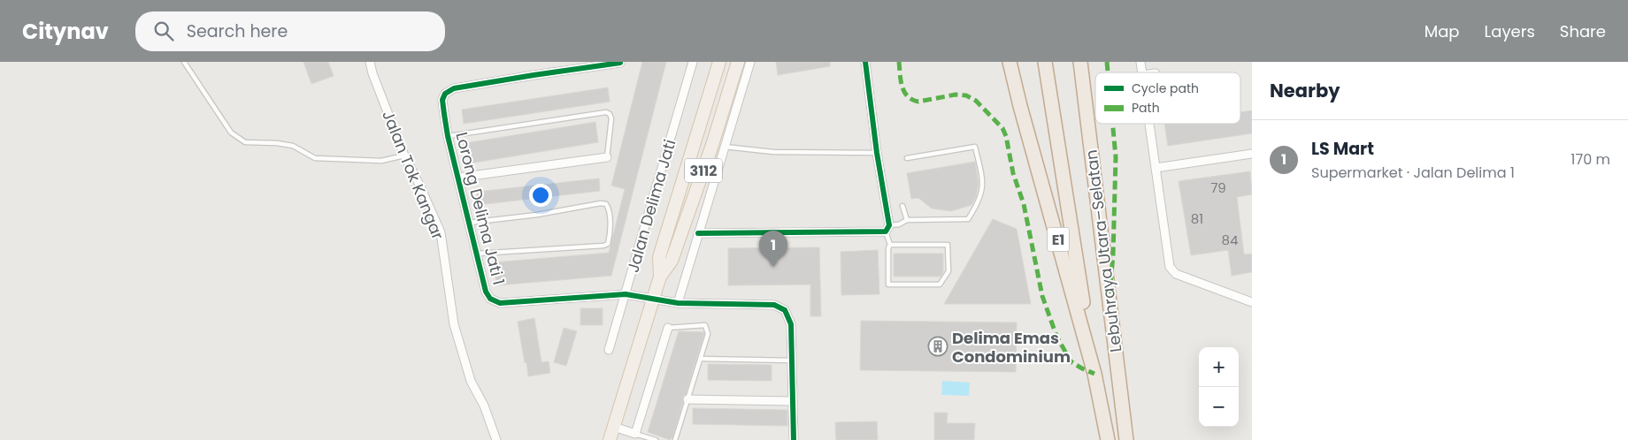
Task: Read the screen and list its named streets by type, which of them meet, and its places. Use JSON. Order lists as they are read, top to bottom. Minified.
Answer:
{"streets":{"highway":["E1","Lebuhraya Utara–Selatan"],"main road":["3112"],"street":["Jalan Tok Kangar","Jalan Delima Jati","Lorong Delima Jati 1"]},"crossings":[["3112","Lorong Delima Jati 1"],["Jalan Delima Jati","Lorong Delima Jati 1"]],"places":{"building":["Delima Emas Condominium"]},"house_numbers":["79","81","84"],"legend":["Cycle path","Path"],"page":{"header":"Citynav","search":"Search here","nav":["Map","Layers","Share"],"heading":"Nearby","list":[{"mark":"1","name":"LS Mart","note":"Supermarket · Jalan Delima 1","value":"170 m"}],"pins":"1","map_buttons":["+","−"]}}
